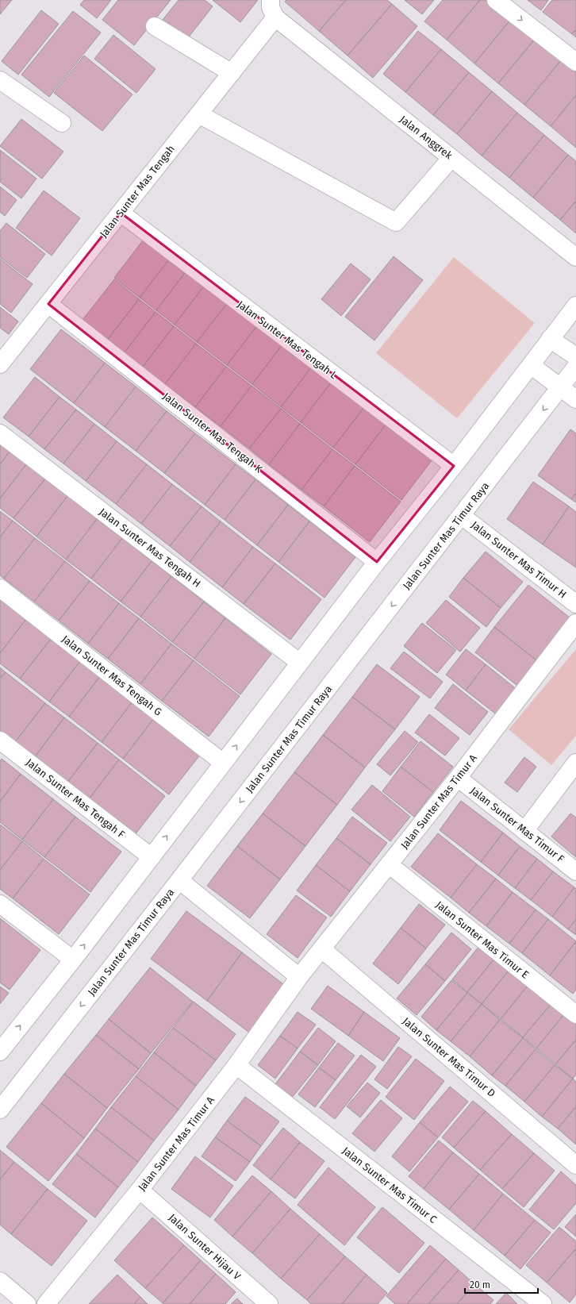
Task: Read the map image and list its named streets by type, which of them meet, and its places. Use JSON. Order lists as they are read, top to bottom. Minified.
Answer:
{"streets":{"street":["Jalan Anggrek","Jalan Sunter Mas Tengah","Jalan Sunter Mas Tengah L","Jalan Sunter Mas Tengah K","Jalan Sunter Mas Timur Raya","Jalan Sunter Mas Tengah H","Jalan Sunter Mas Timur H","Jalan Sunter Mas Tengah G","Jalan Sunter Mas Tengah F","Jalan Sunter Mas Timur A","Jalan Sunter Mas Timur F","Jalan Sunter Mas Timur E","Jalan Sunter Mas Timur D","Jalan Sunter Mas Timur C","Jalan Sunter Hijau V"]},"crossings":[["Jalan Anggrek","Jalan Sunter Mas Tengah"],["Jalan Sunter Mas Tengah","Jalan Sunter Mas Tengah L"],["Jalan Sunter Mas Tengah","Jalan Sunter Mas Tengah K"],["Jalan Sunter Mas Timur Raya","Jalan Sunter Mas Timur H"],["Jalan Sunter Mas Timur A","Jalan Sunter Mas Timur F"],["Jalan Sunter Mas Timur A","Jalan Sunter Mas Timur E"],["Jalan Sunter Mas Timur A","Jalan Sunter Mas Timur D"],["Jalan Sunter Mas Timur A","Jalan Sunter Mas Timur C"],["Jalan Sunter Mas Timur A","Jalan Sunter Hijau V"]],"scale_bar":"20 m"}
